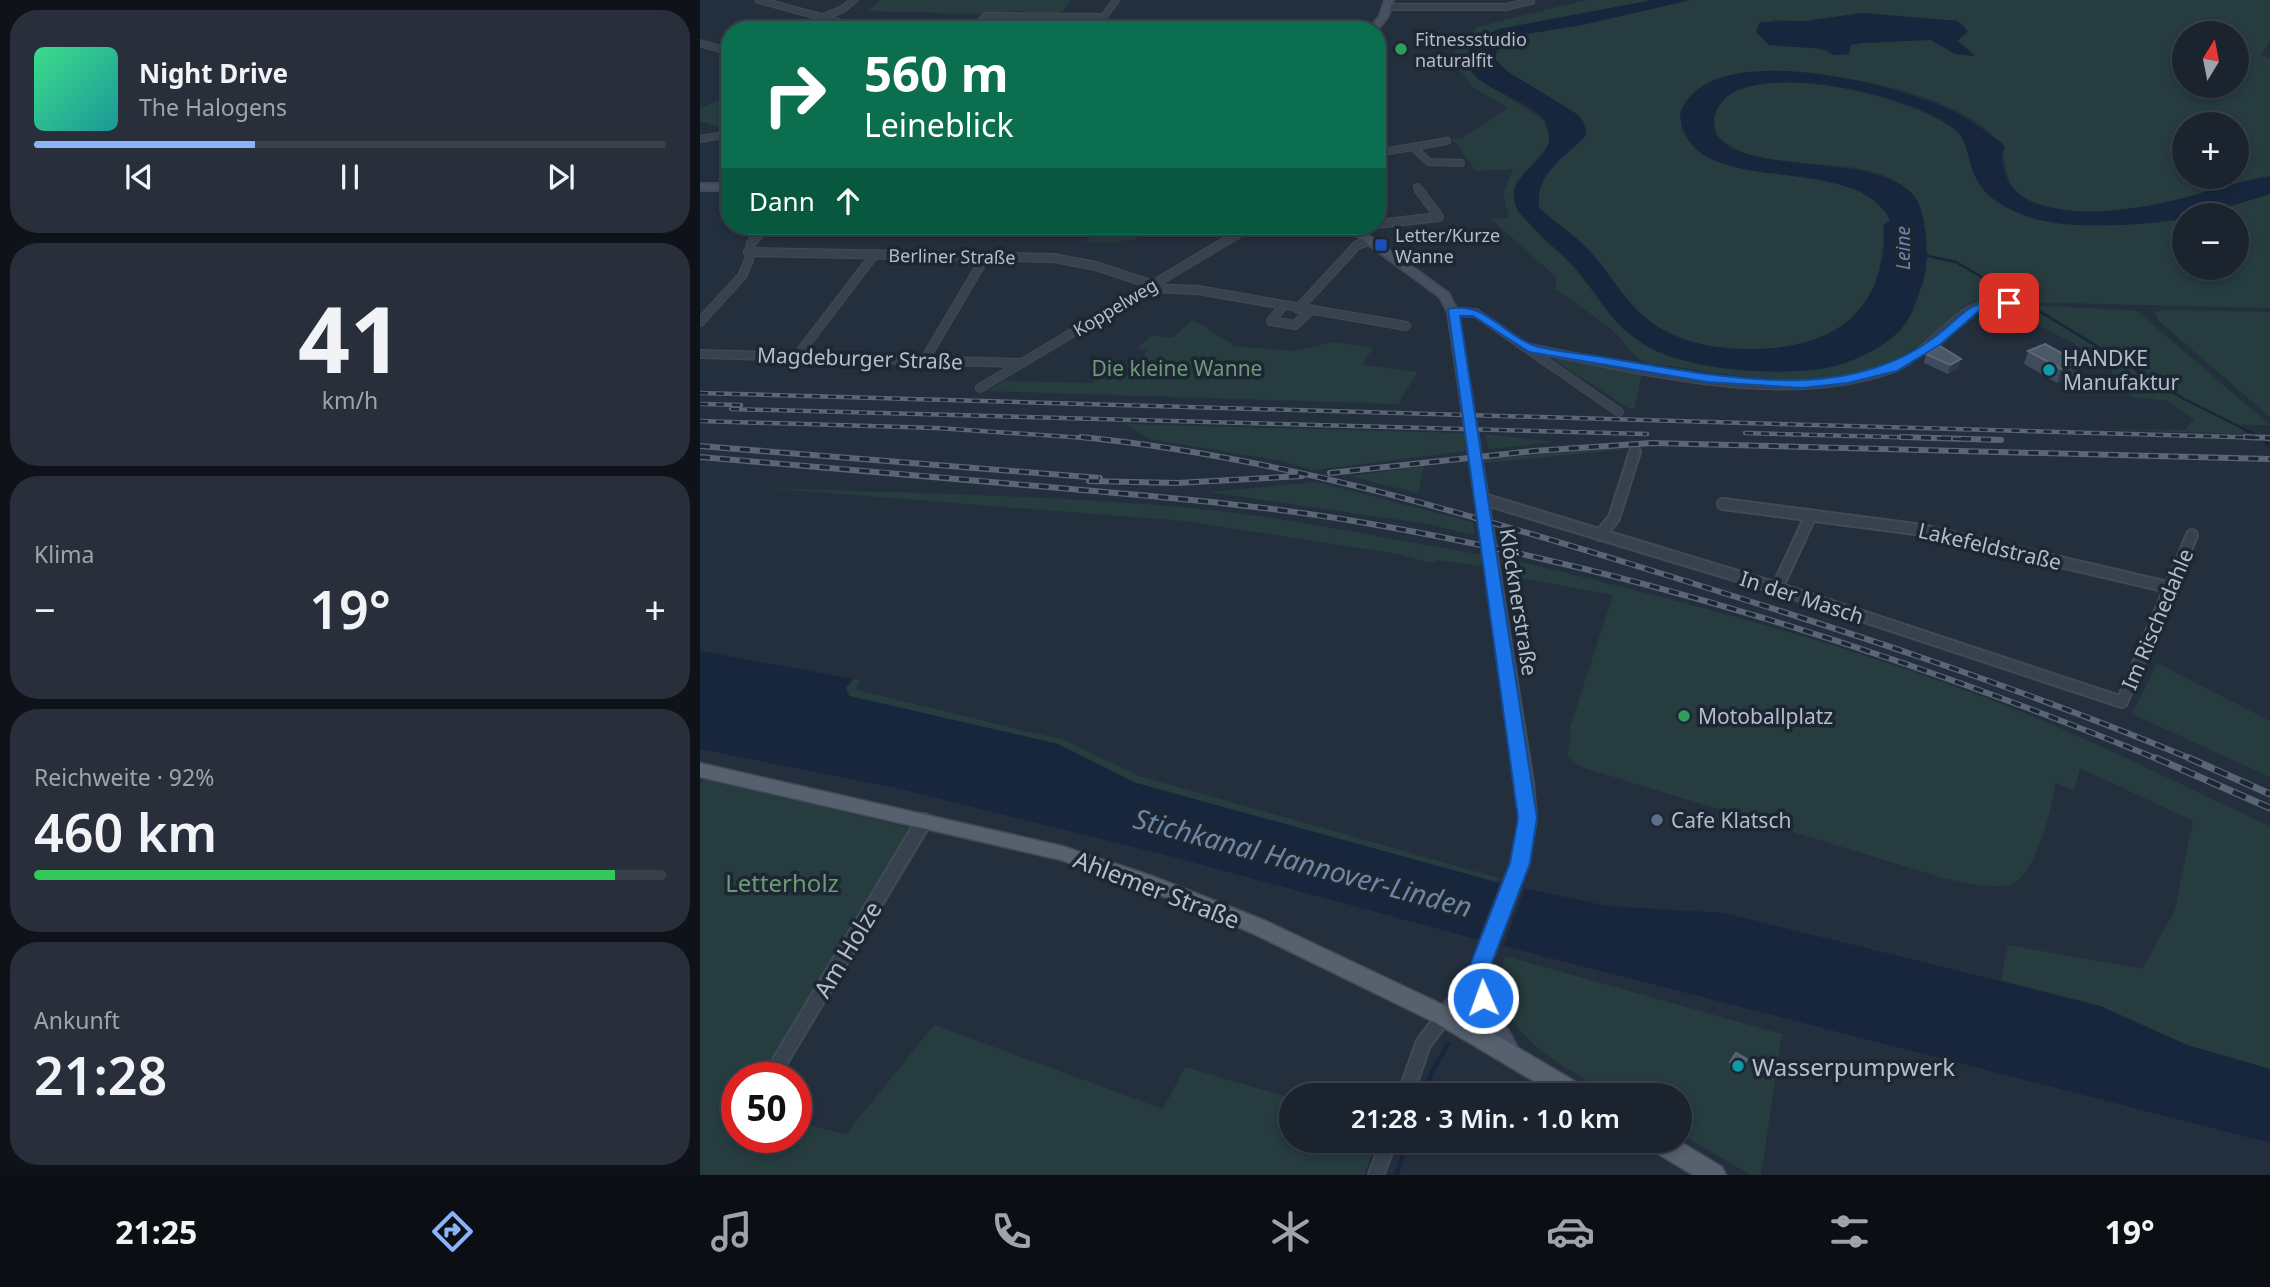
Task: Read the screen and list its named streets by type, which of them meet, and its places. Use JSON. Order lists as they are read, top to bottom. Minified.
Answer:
{"streets":{"main road":["Klöcknerstraße","Ahlemer Straße"],"street":["Berliner Straße","Koppelweg","Magdeburger Straße","Lakefeldstraße","In der Masch","Im Rischedahle","Am Holze"]},"crossings":[["Berliner Straße","Koppelweg"],["Koppelweg","Magdeburger Straße"],["Lakefeldstraße","Im Rischedahle"],["In der Masch","Klöcknerstraße"],["In der Masch","Im Rischedahle"],["Klöcknerstraße","Ahlemer Straße"],["Ahlemer Straße","Am Holze"]],"water":["Leine","Stichkanal Hannover-Linden"],"parks":["Die kleine Wanne","Letterholz"],"places":{"other":["Fitnessstudio naturalfit","HANDKE Manufaktur","Motoballplatz","Cafe Klatsch","Wasserpumpwerk"],"transit":["Letter/Kurze Wanne"]},"north":"top","page":{"map_buttons":["+","−"],"turn":["560 m","Leineblick"],"song":["Night Drive","The Halogens"],"then":"Dann","tile":[["41","km/h"],"Klima",["Reichweite · 92%","460 km"],["Ankunft","21:28"]],"heat":["−","19°","+"],"limit":"50","trip":"21:28 · 3 Min. · 1.0 km","tabs":["21:25","19°"]}}
